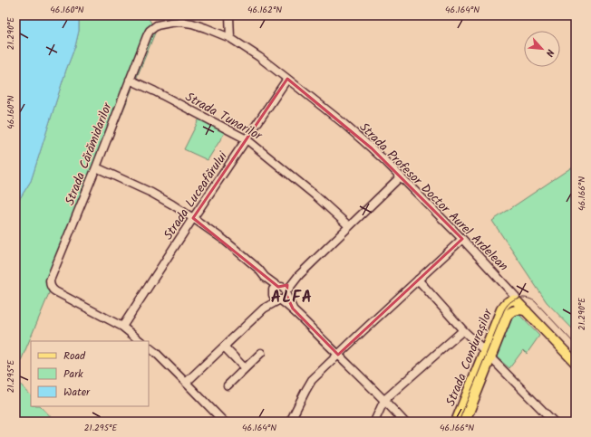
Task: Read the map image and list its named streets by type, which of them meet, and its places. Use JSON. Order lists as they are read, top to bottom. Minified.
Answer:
{"streets":{"main road":["Strada Profesor Doctor Aurel Ardelean","Strada Condurașilor"],"street":["Strada Tunarilor","Strada Cărămidarilor","Strada Luceafărului"]},"crossings":[["Strada Tunarilor","Strada Cărămidarilor"],["Strada Tunarilor","Strada Luceafărului"],["Strada Cărămidarilor","Strada Luceafărului"],["Strada Cărămidarilor","Strada Profesor Doctor Aurel Ardelean"],["Strada Luceafărului","Strada Profesor Doctor Aurel Ardelean"],["Strada Profesor Doctor Aurel Ardelean","Strada Condurașilor"]],"districts":["ALFA"],"legend":["Road","Park","Water"],"north":"bottom right","coordinates":["46.160°N","46.162°N","46.164°N","21.290°E","46.166°N","21.295°E"]}
